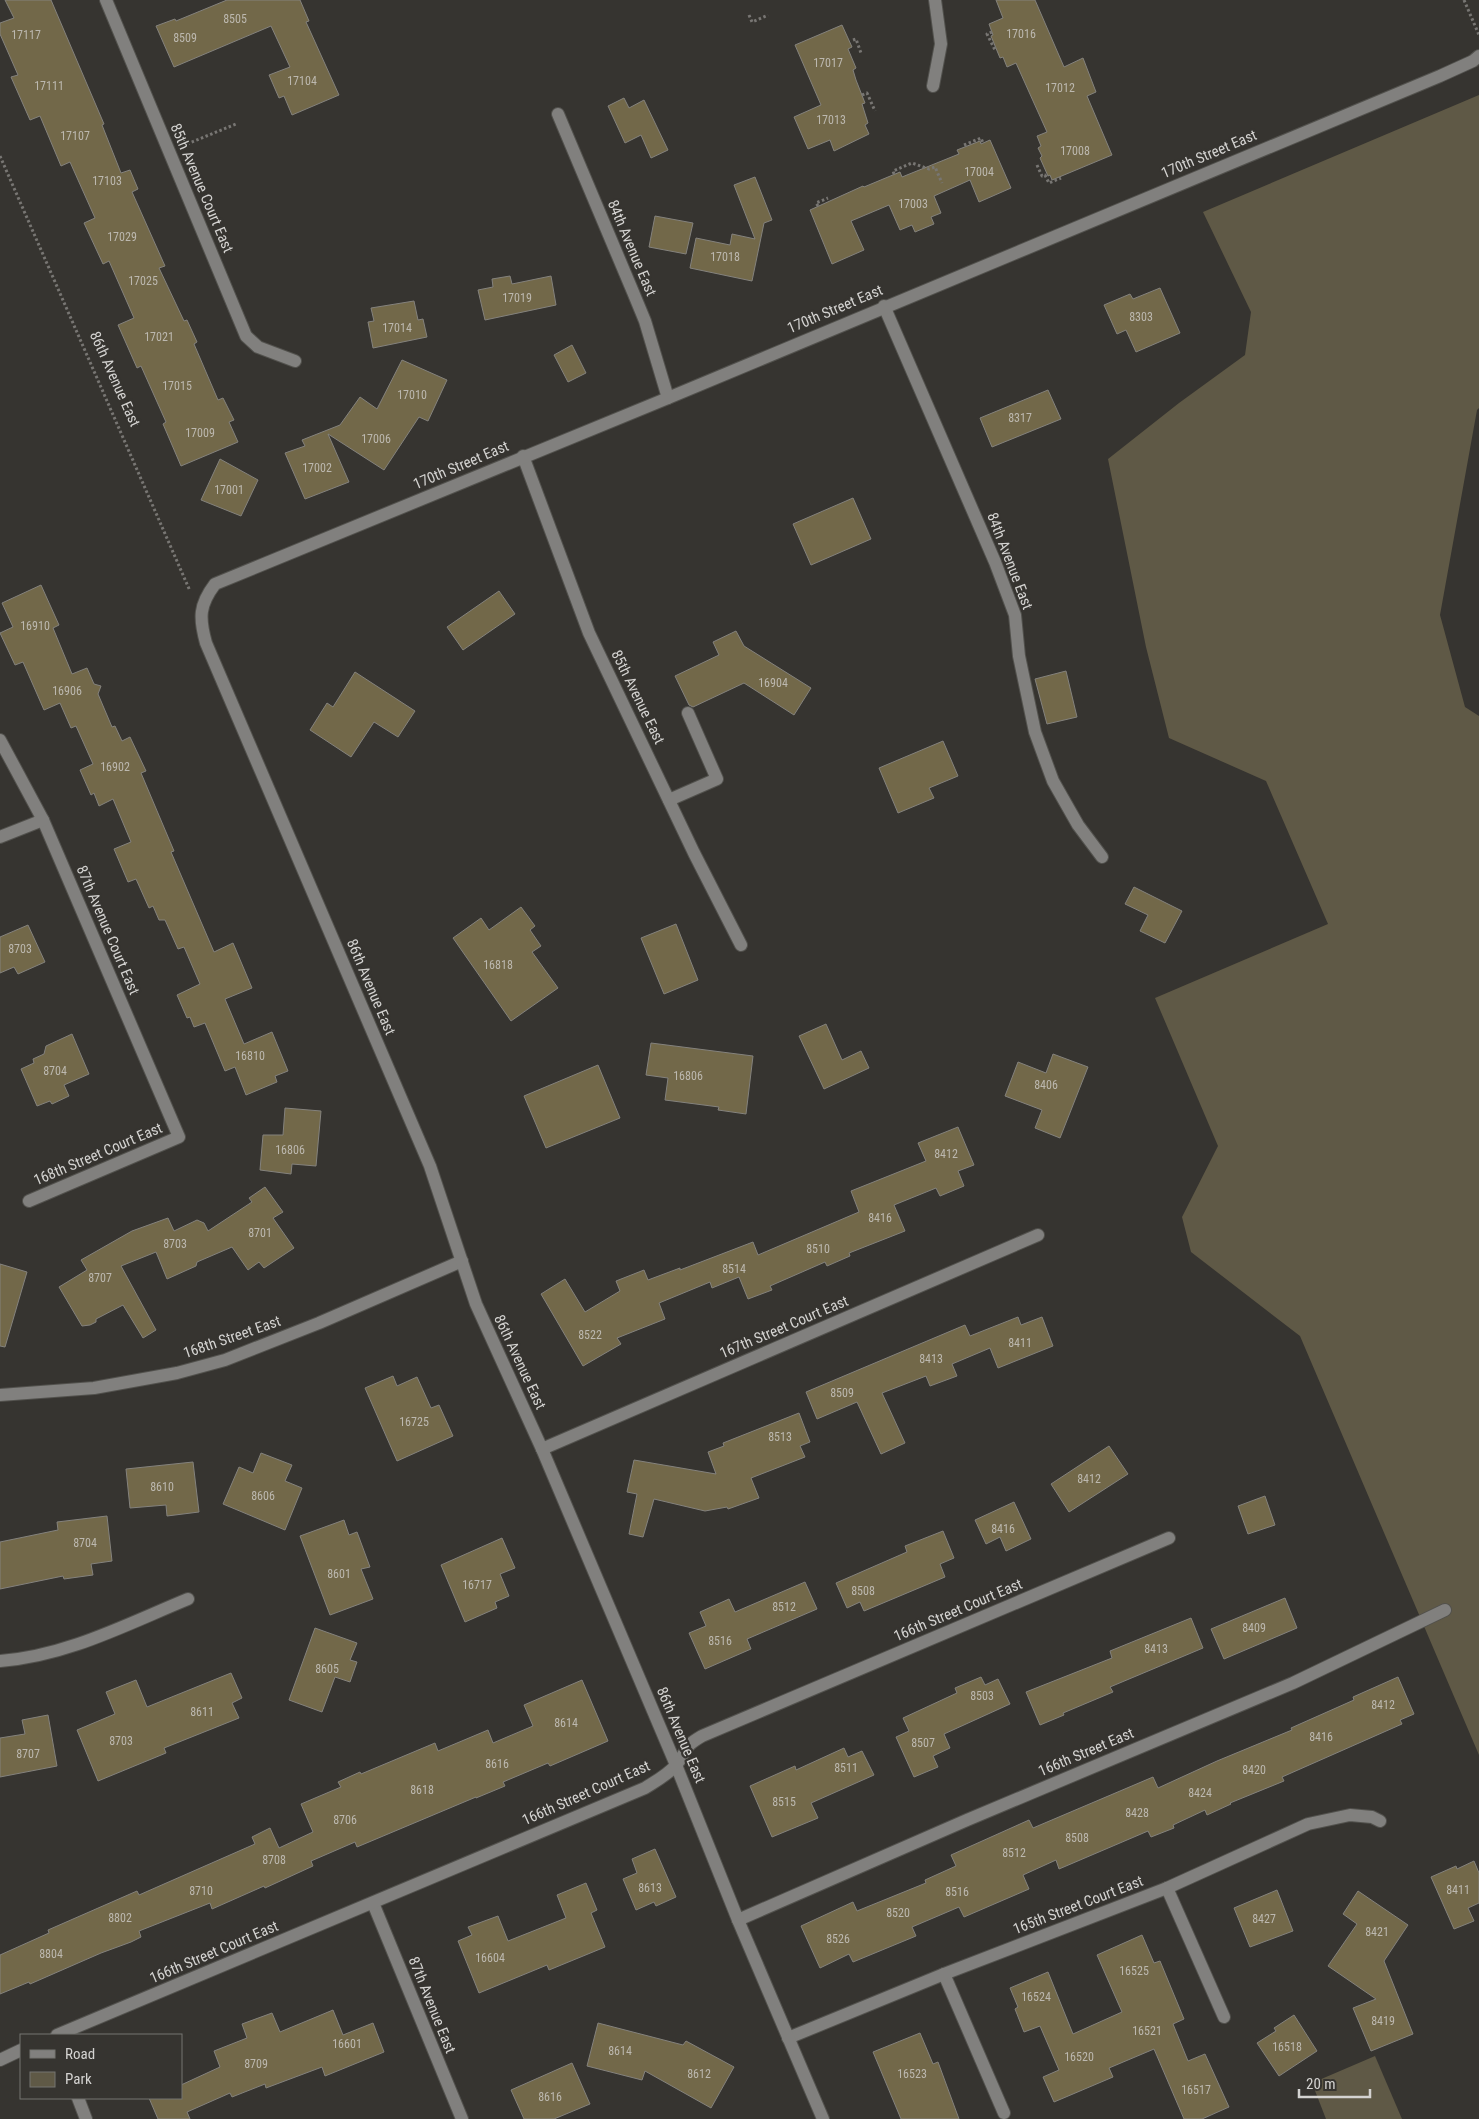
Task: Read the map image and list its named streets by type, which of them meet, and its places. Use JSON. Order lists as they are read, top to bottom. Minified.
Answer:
{"streets":{"street":["170th Street East","85th Avenue Court East","84th Avenue East","86th Avenue East","85th Avenue East","87th Avenue Court East","168th Street Court East","167th Street Court East","168th Street East","166th Street Court East","166th Street East","165th Street Court East","87th Avenue East"]},"crossings":[["170th Street East","84th Avenue East"],["170th Street East","86th Avenue East"],["170th Street East","85th Avenue East"],["86th Avenue East","167th Street Court East"],["86th Avenue East","168th Street East"],["86th Avenue East","166th Street Court East"],["86th Avenue East","166th Street East"],["86th Avenue East","165th Street Court East"],["87th Avenue Court East","168th Street Court East"],["166th Street Court East","87th Avenue East"]],"house_numbers":["8505","17016","17117","8509","17017","17104","17111","17012","17013","17107","17008","17004","17103","17003","17029","17018","17025","17019","8303","17014","17021","17015","17010","8317","17009","17006","17002","17001","16910","16904","16906","16902","8703","16818","16810","8704","16806","8406","16806","8412","8416","8701","8703","8510","8514","8707","8522","8411","8413","8509","16725","8513","8412","8610","8606","8416","8704","8601","16717","8508","8512","8409","8516","8413","8605","8503","8412","8611","8614","8416","8703","8507","8707","8616","8511","8420","8618","8424","8515","8428","8706","8508","8512","8708","8613","8411","8710","8516","8520","8802","8427","8421","8526","8804","16604","16525","16524","8419","16521","16601","16518","8614","16520","8709","8612","16523","16517","8616"],"legend":["Road","Park"],"scale_bar":"20 m"}
